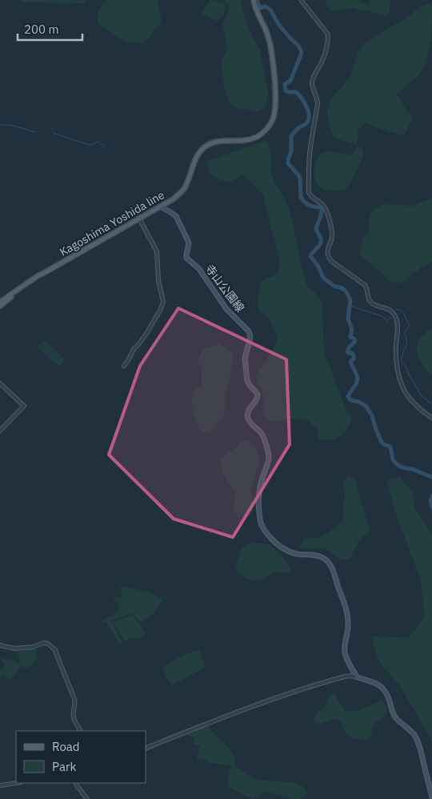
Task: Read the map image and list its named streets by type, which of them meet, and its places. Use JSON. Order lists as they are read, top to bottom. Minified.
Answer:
{"streets":{"main road":["Kagoshima Yoshida line","寺山公園線"]},"crossings":[["Kagoshima Yoshida line","寺山公園線"]],"legend":["Road","Park"],"scale_bar":"200 m"}
